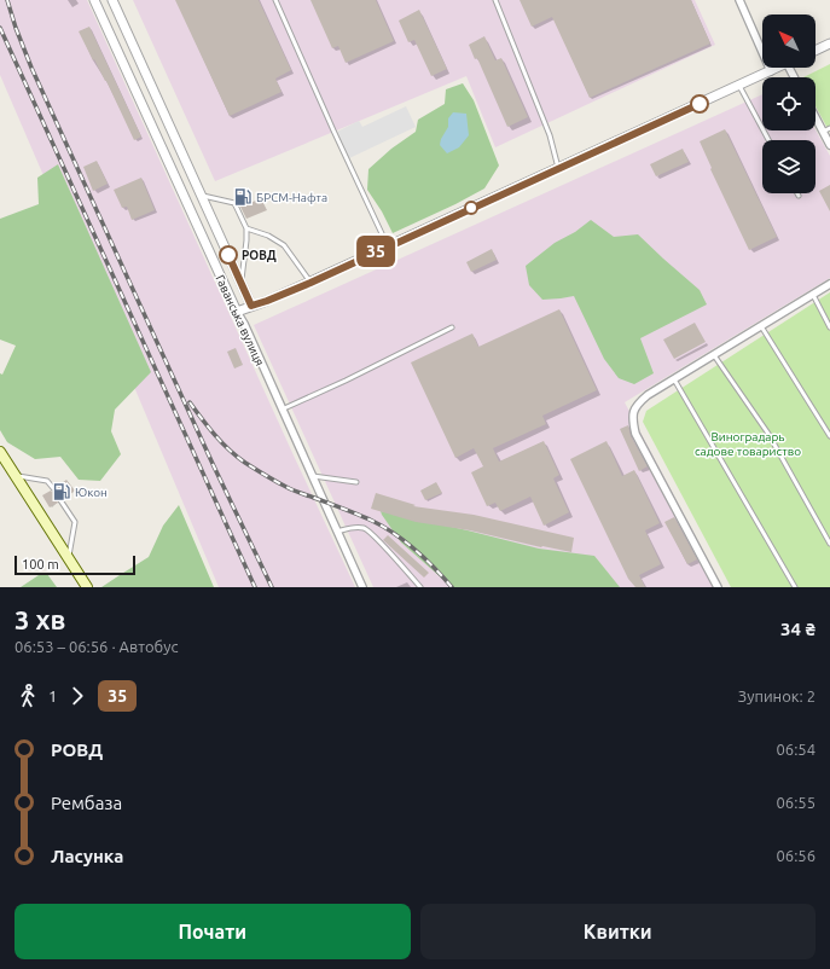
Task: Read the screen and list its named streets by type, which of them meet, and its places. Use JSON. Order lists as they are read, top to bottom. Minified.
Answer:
{"streets":{"street":["Гаванська вулиця"]},"parks":["Виноградарь садове товариство"],"places":{"fuel station":["БРСМ-Нафта","Юкон"],"other":["РОВД"]},"lines":["bus line 35"],"scale_bar":"100 m","north":"top left","page":{"on_map":"35","scale":"100 m","heading":["3 хв","06:53 – 06:56 · Автобус","34 ₴"],"legs":["1","35","Зупинок: 2"],"list":[{"name":"РОВД","value":"06:54"},{"name":"Рембаза","value":"06:55"},{"name":"Ласунка","value":"06:56"}],"buttons":["Почати","Квитки"]}}
